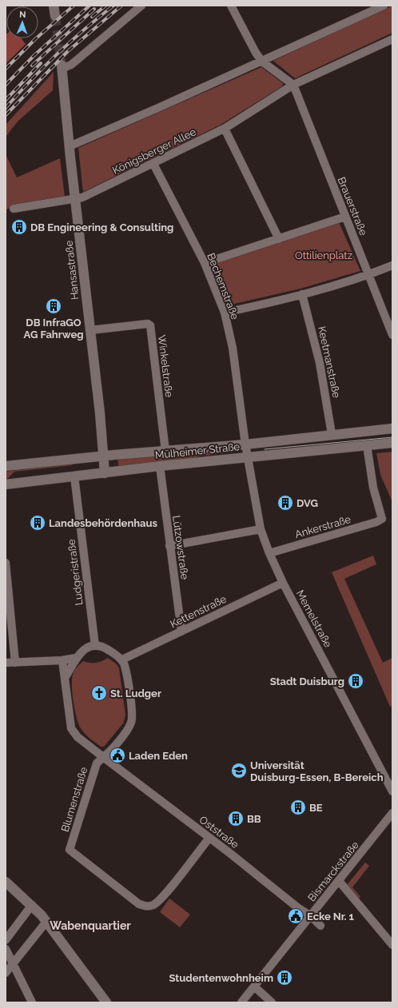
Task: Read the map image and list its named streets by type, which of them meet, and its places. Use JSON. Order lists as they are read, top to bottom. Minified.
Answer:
{"streets":{"main road":["Hansastraße","Mülheimer Straße"],"street":["Königsberger Allee","Brauerstraße","Bechemstraße","Keetmanstraße","Winkelstraße","Ankerstraße","Lützowstraße","Ludgeristraße","Kettenstraße","Memelstraße","Blumenstraße","Oststraße","Bismarckstraße"]},"crossings":[["Königsberger Allee","Brauerstraße"],["Königsberger Allee","Hansastraße"],["Königsberger Allee","Bechemstraße"],["Hansastraße","Winkelstraße"],["Hansastraße","Mülheimer Straße"],["Bechemstraße","Mülheimer Straße"],["Bechemstraße","Memelstraße"],["Keetmanstraße","Mülheimer Straße"],["Winkelstraße","Mülheimer Straße"],["Mülheimer Straße","Ankerstraße"],["Mülheimer Straße","Lützowstraße"],["Mülheimer Straße","Ludgeristraße"],["Mülheimer Straße","Memelstraße"],["Ankerstraße","Memelstraße"],["Lützowstraße","Kettenstraße"],["Ludgeristraße","Kettenstraße"],["Ludgeristraße","Blumenstraße"],["Ludgeristraße","Oststraße"],["Kettenstraße","Memelstraße"],["Kettenstraße","Blumenstraße"],["Kettenstraße","Oststraße"],["Blumenstraße","Oststraße"],["Oststraße","Bismarckstraße"]],"districts":["Wabenquartier"],"parks":["Ottilienplatz"],"places":{"building":["DB Engineering & Consulting","DB InfraGO AG Fahrweg","DVG","Landesbehördenhaus","Stadt Duisburg","BE","BB","Studentenwohnheim"],"church":["St. Ludger"],"public building":["Laden Eden","Ecke Nr. 1"],"school or university":["Universität Duisburg-Essen, B-Bereich"]},"north":"top"}
